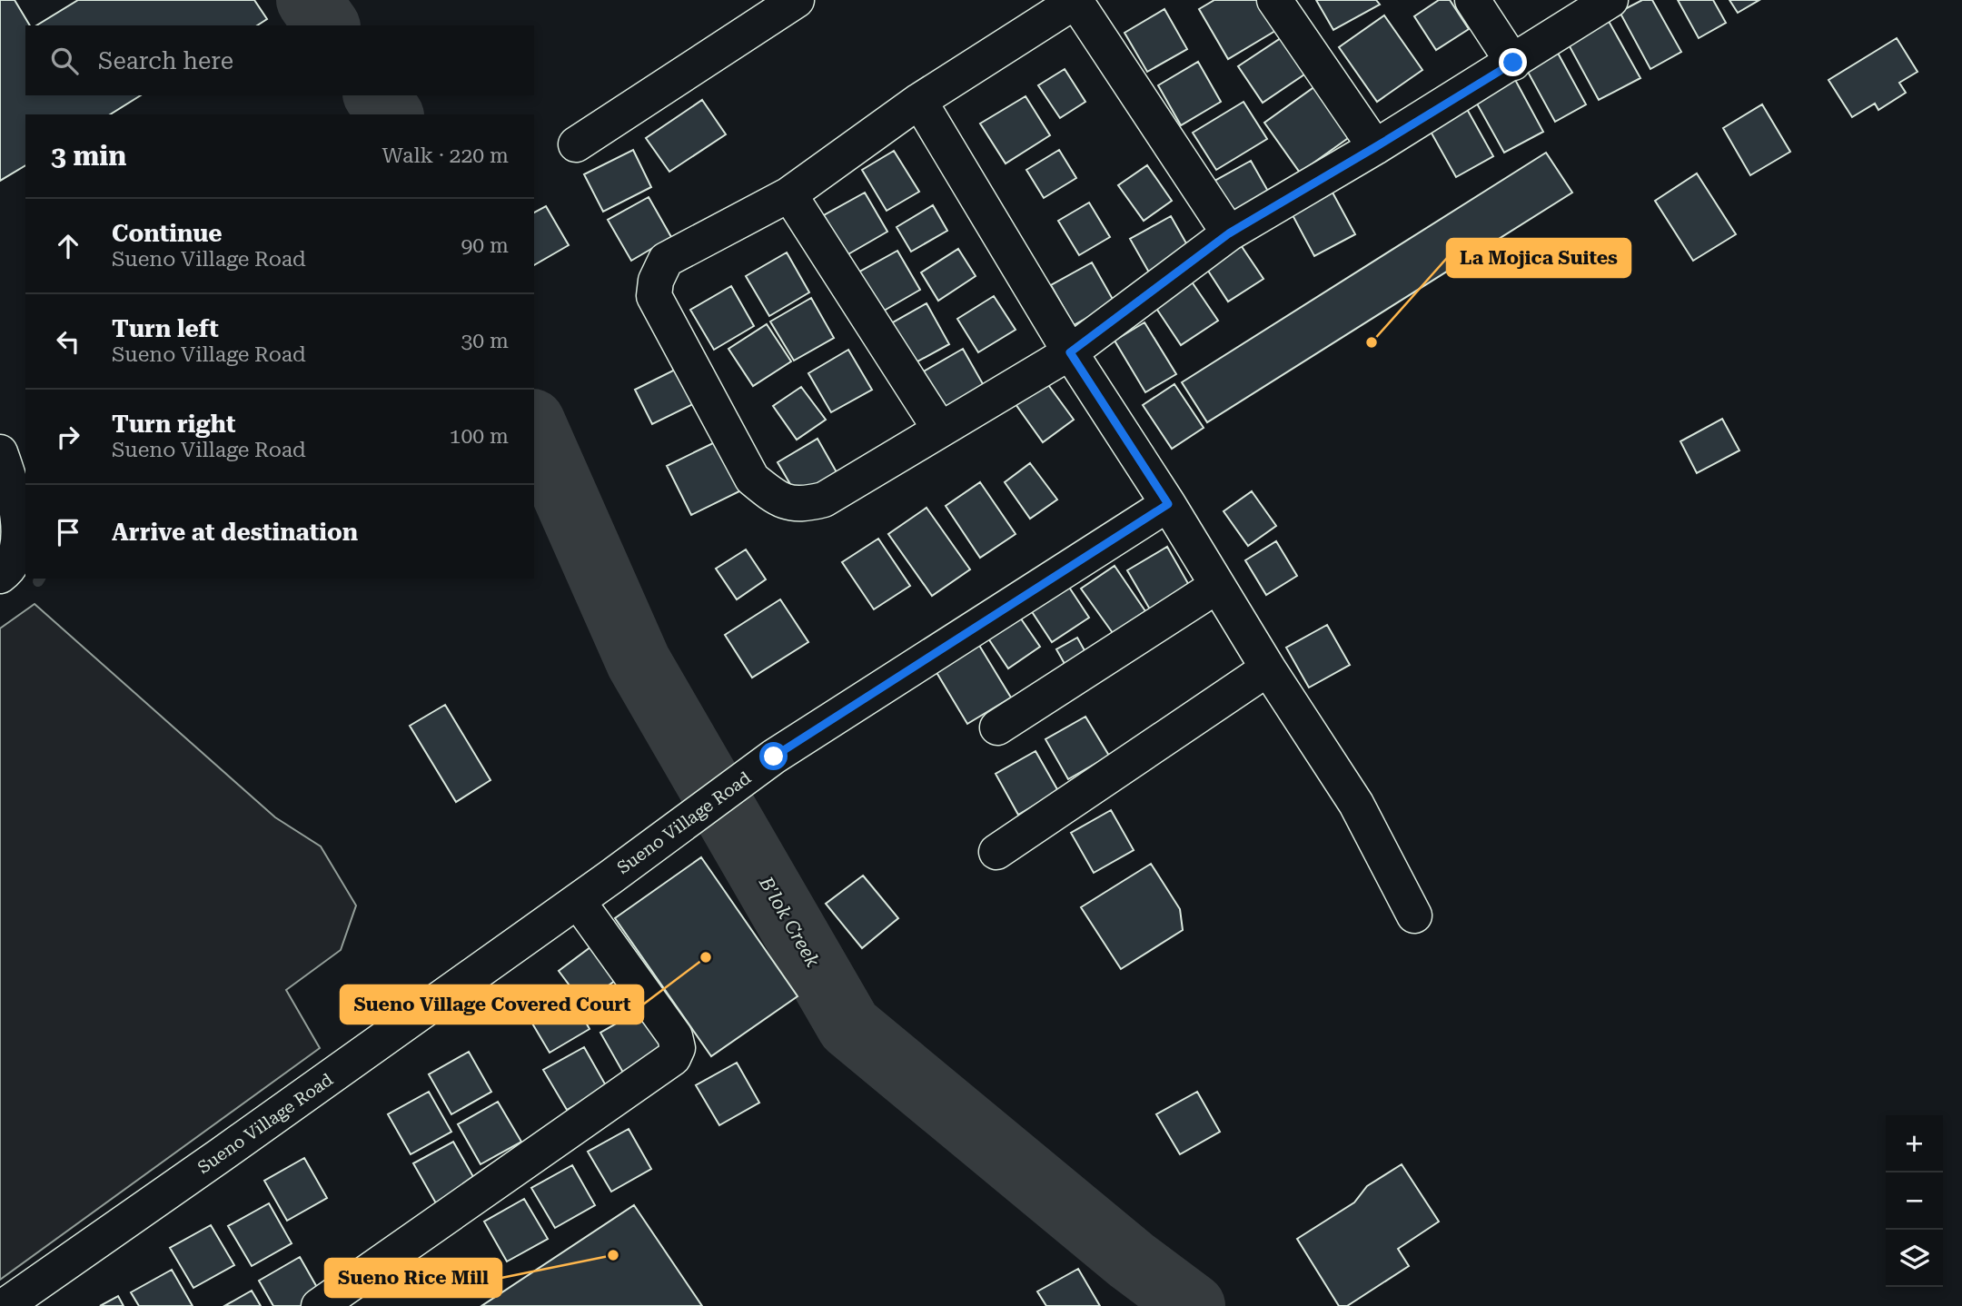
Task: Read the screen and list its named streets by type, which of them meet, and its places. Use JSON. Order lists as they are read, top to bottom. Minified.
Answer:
{"streets":{"street":["Sueno Village Road"]},"water":["B'lok Creek"],"places":["La Mojica Suites","Sueno Village Covered Court","Sueno Rice Mill"],"page":{"search":"Search here","heading":["3 min","Walk · 220 m"],"list":[["Continue","Sueno Village Road","90 m"],["Turn left","Sueno Village Road","30 m"],["Turn right","Sueno Village Road","100 m"],"Arrive at destination"],"map_buttons":["+","−"]}}
